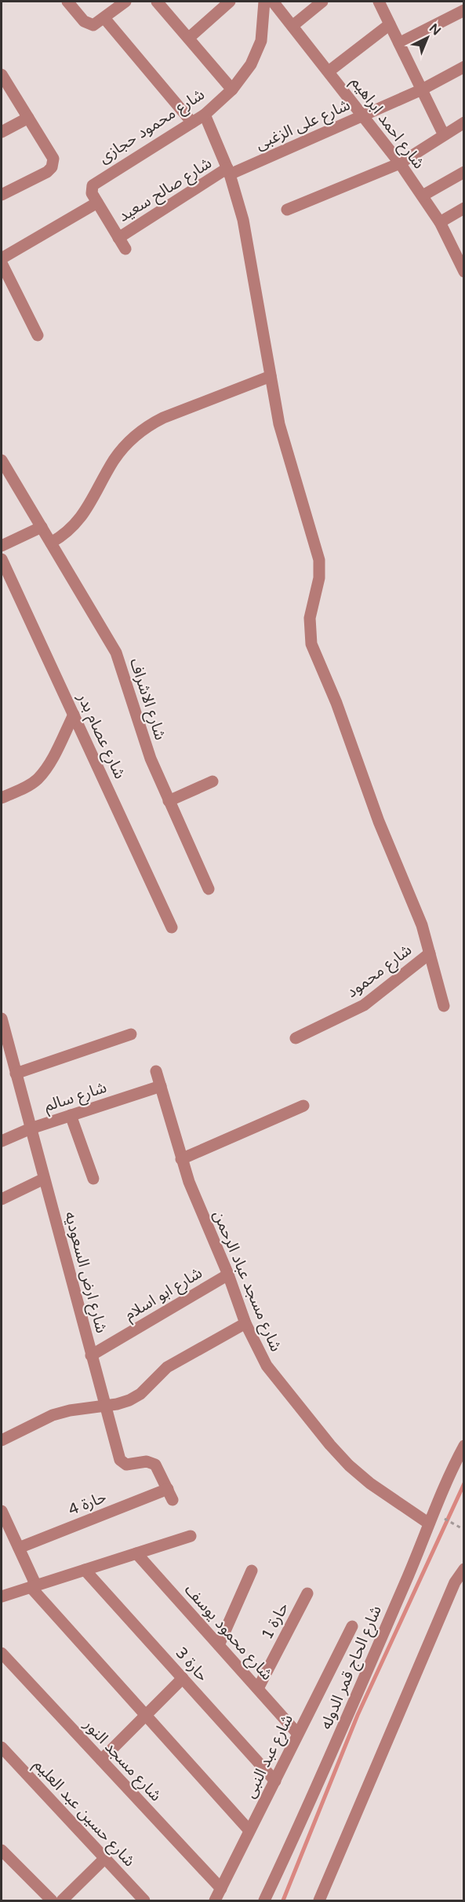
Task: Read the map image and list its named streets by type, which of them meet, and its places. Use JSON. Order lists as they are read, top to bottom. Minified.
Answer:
{"streets":{"street":["شارع احمد ابراهيم","شارع على الزغبى","شارع محمود حجازى","شارع صالح سعيد","شارع الاشراف","شارع عصام بدر","شارع محمود","شارع سالم","شارع ارض السعوديه","شارع مسجد عباد الرحمن","شارع ابو اسلام","حارة 4","حارة 1","شارع محمود يوسف","حارة 3","شارع الحاج قمر الدوله","شارع عبد النبى","شارع مسجد النور","شارع حسين عبد العليم"]},"crossings":[["شارع احمد ابراهيم","شارع على الزغبى"],["شارع على الزغبى","شارع صالح سعيد"],["شارع محمود حجازى","شارع صالح سعيد"],["شارع سالم","شارع ارض السعوديه"],["شارع سالم","شارع مسجد عباد الرحمن"],["شارع ارض السعوديه","شارع ابو اسلام"],["شارع ارض السعوديه","حارة 4"],["شارع مسجد عباد الرحمن","شارع ابو اسلام"],["شارع مسجد عباد الرحمن","شارع الحاج قمر الدوله"],["حارة 1","شارع محمود يوسف"],["شارع محمود يوسف","شارع عبد النبى"],["حارة 3","شارع عبد النبى"],["شارع عبد النبى","شارع مسجد النور"]],"north":"top right"}
